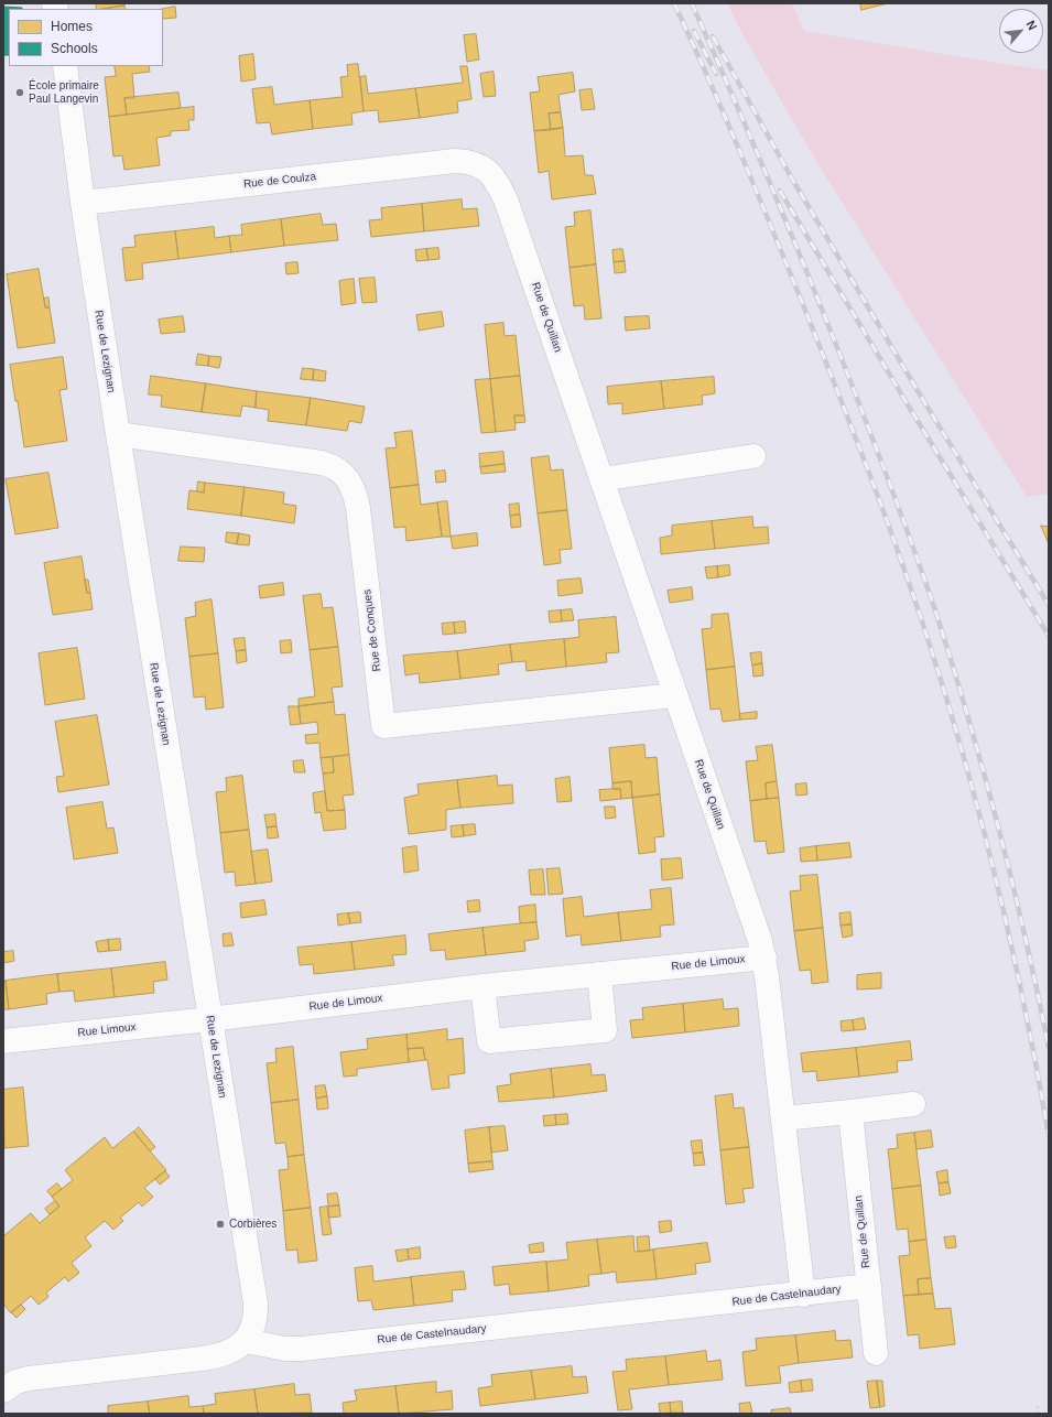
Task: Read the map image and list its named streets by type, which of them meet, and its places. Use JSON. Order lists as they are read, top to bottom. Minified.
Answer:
{"streets":{"street":["Rue de Coulza","Rue de Quillan","Rue de Lezignan","Rue de Conques","Rue de Limoux","Rue Limoux","Rue de Castelnaudary"]},"crossings":[["Rue de Coulza","Rue de Quillan"],["Rue de Coulza","Rue de Lezignan"],["Rue de Quillan","Rue de Conques"],["Rue de Quillan","Rue de Limoux"],["Rue de Quillan","Rue de Castelnaudary"],["Rue de Lezignan","Rue de Conques"],["Rue de Lezignan","Rue de Limoux"],["Rue de Lezignan","Rue Limoux"],["Rue de Lezignan","Rue de Castelnaudary"],["Rue de Limoux","Rue Limoux"]],"places":["École primaire Paul Langevin","Corbières"],"legend":["Homes","Schools"],"north":"top right"}
